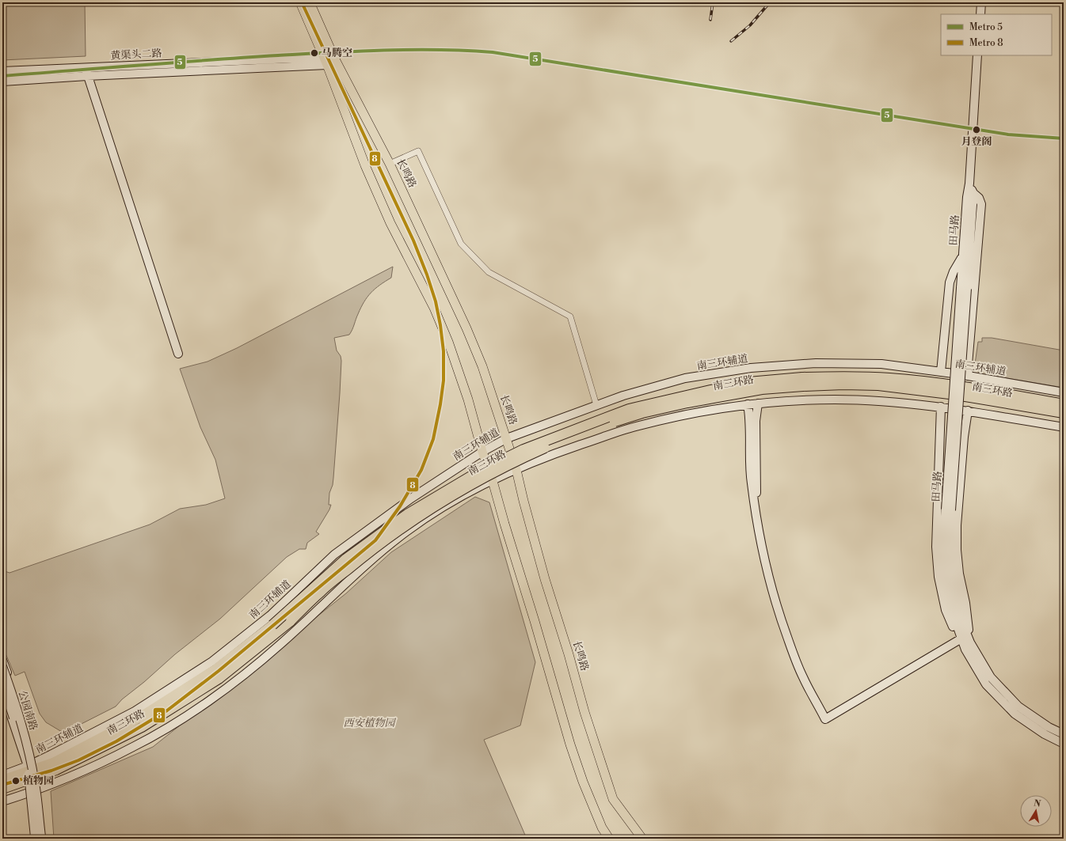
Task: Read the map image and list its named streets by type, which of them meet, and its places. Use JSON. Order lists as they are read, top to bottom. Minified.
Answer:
{"streets":{"highway":["南三环路"],"main road":["黄渠头二路","长鸣路","田马路","南三环辅道","公园南路"]},"crossings":[["黄渠头二路","长鸣路"],["长鸣路","南三环辅道"]],"parks":["西安植物园"],"places":["马腾空","月登阁","植物园"],"lines":["metro line 8","metro line 5"],"legend":["Metro 5","Metro 8"],"north":"top"}
